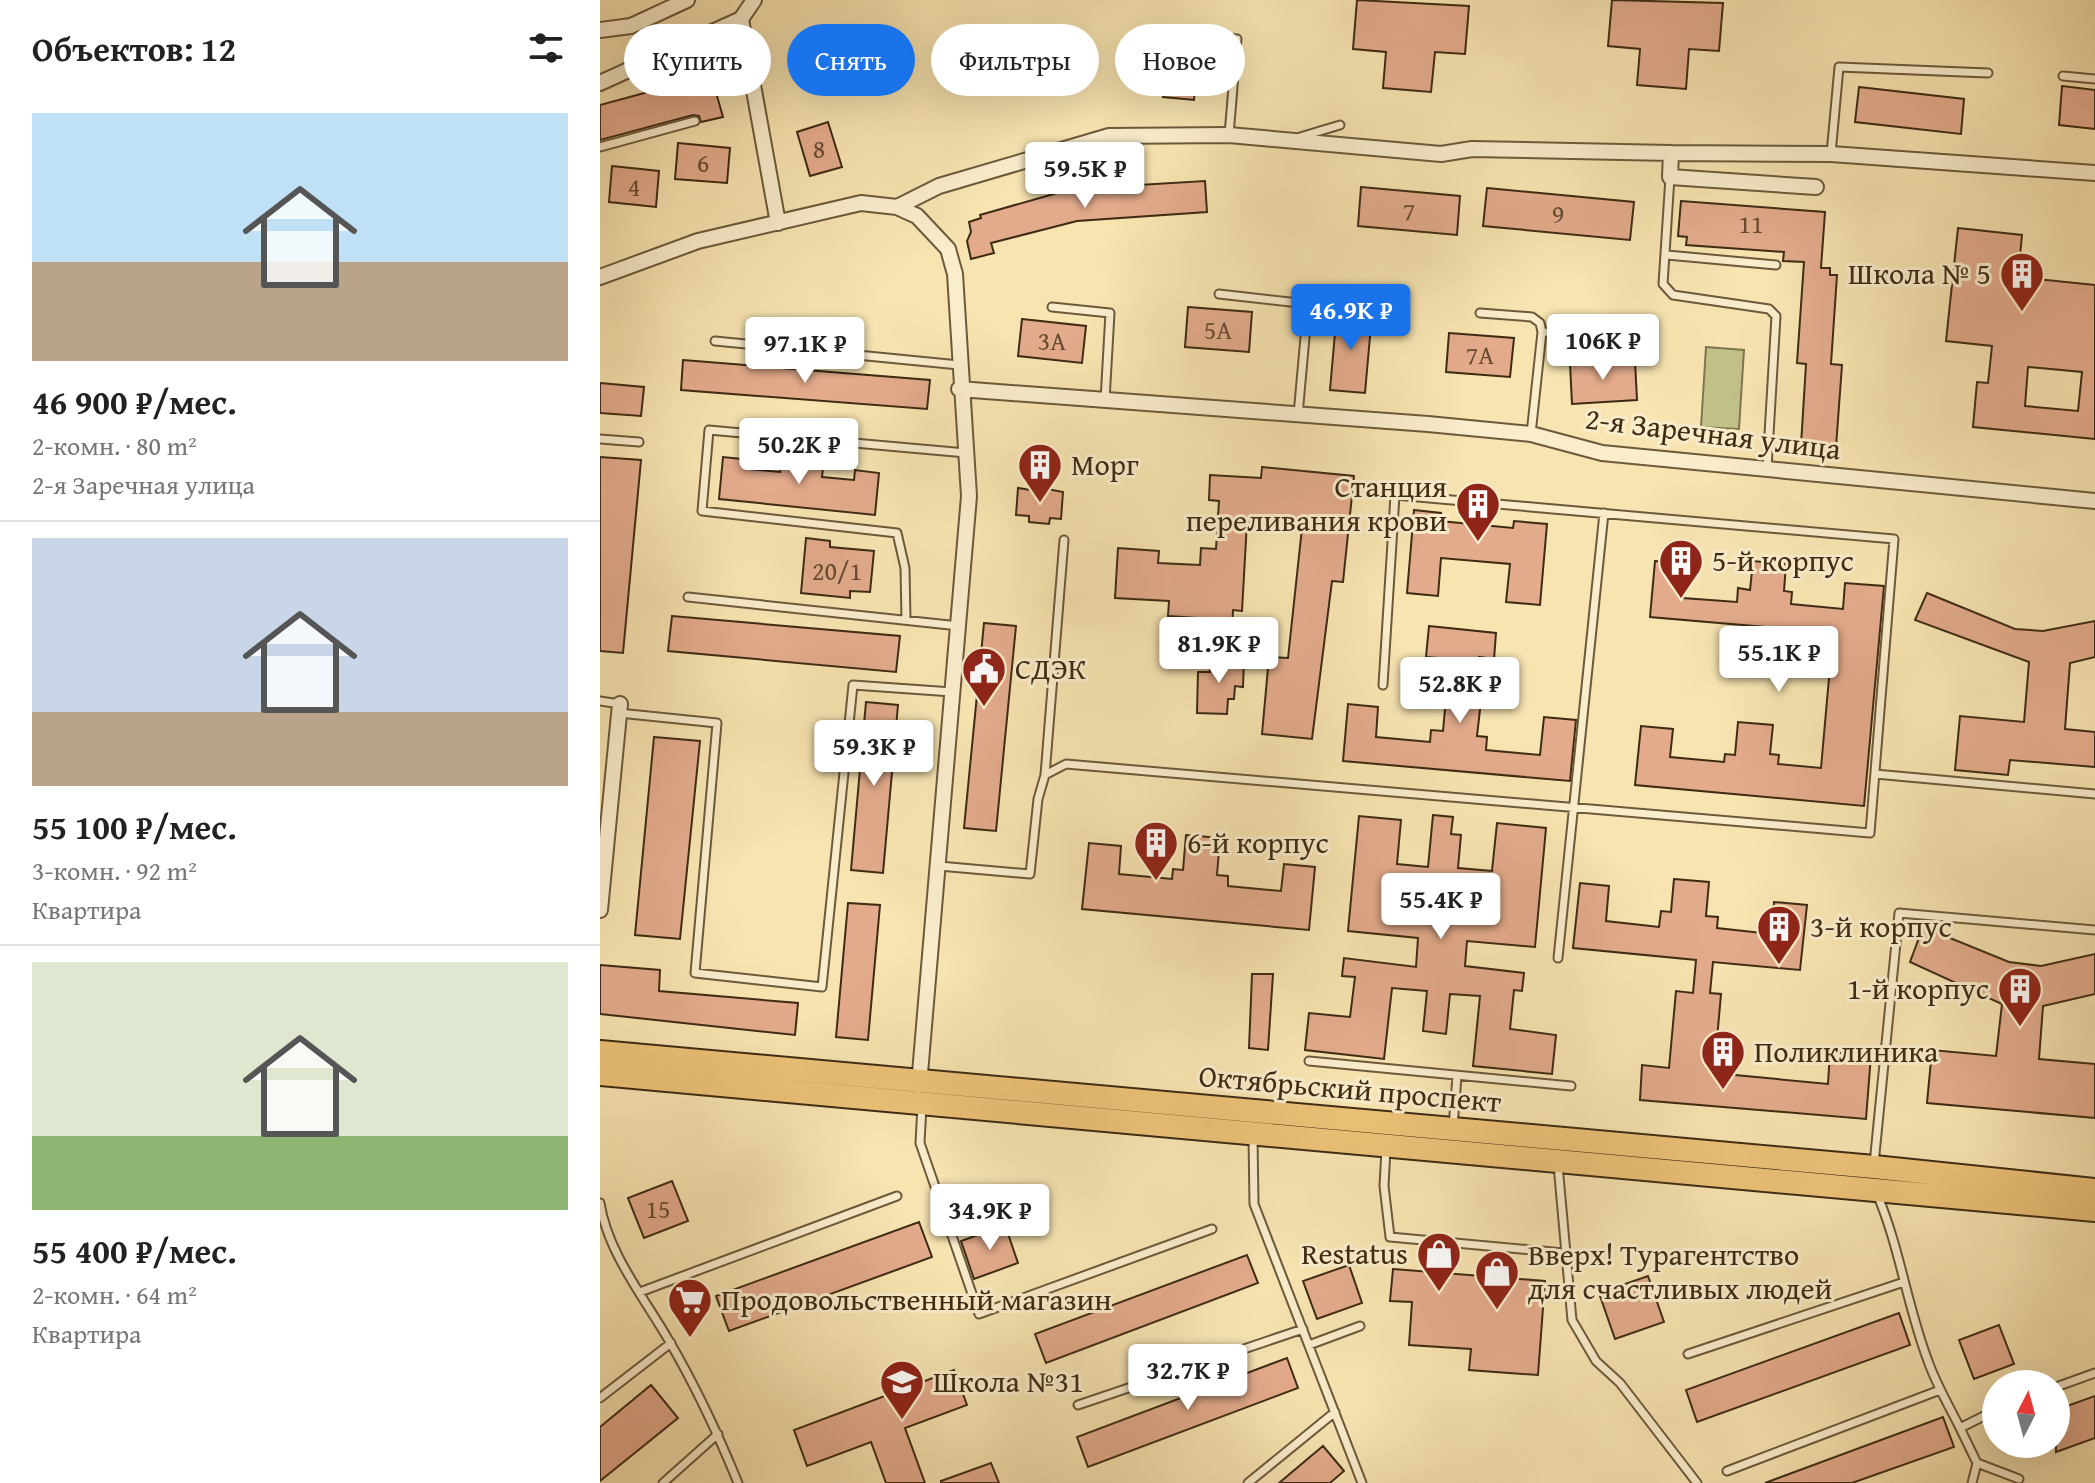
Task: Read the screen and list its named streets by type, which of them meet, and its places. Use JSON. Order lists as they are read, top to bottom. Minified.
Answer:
{"streets":{"main road":["Октябрьский проспект"],"street":["2-я Заречная улица"]},"places":{"building":["Школа № 5","Морг","Станция переливания крови","5-й корпус","6-й корпус","3-й корпус","1-й корпус","Поликлиника"],"public building":["СДЭК"],"shop":["Restatus","Вверх! Турагентство для счастливых людей"],"supermarket":["Продовольственный магазин"],"school or university":["Школа №31"]},"house_numbers":["8","6","4","7","9","11","5А","3А","7А","20/1","15"],"north":"top","page":{"heading":"Объектов: 12","chip":["Купить","Снять","Фильтры","Новое"],"list":[{"name":"46 900 ₽/мес.","note":"2-комн. · 80 m² · 2-я Заречная улица"},{"name":"55 100 ₽/мес.","note":"3-комн. · 92 m² · Квартира"},{"name":"55 400 ₽/мес.","note":"2-комн. · 64 m² · Квартира"}],"price":["59.5K ₽","46.9K ₽","106K ₽","97.1K ₽","50.2K ₽","81.9K ₽","55.1K ₽","52.8K ₽","59.3K ₽","55.4K ₽","34.9K ₽","32.7K ₽"]}}
